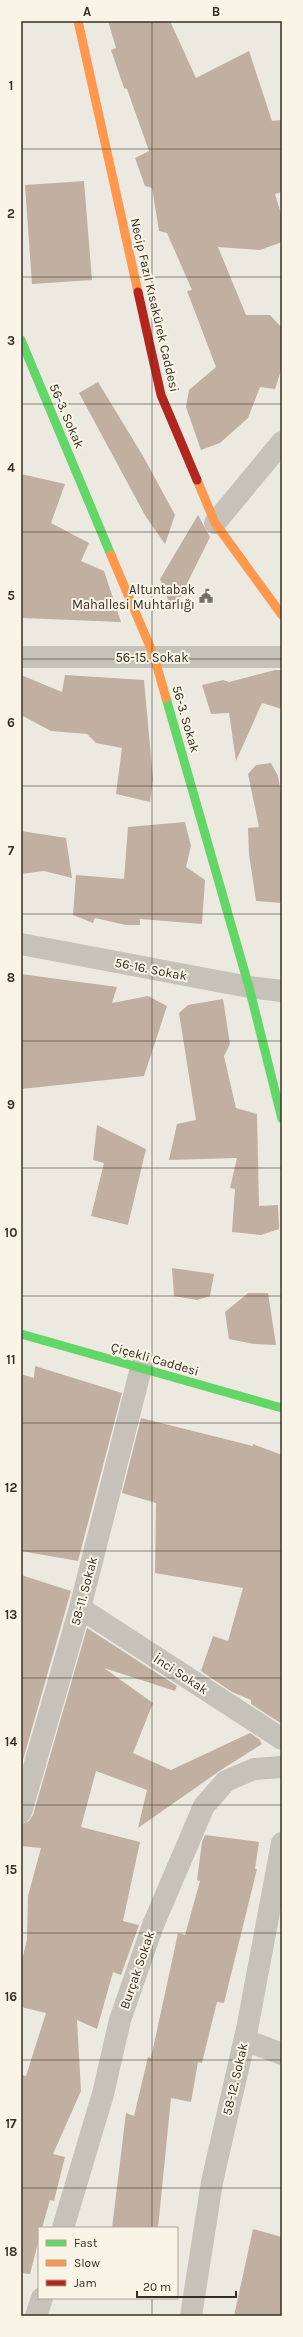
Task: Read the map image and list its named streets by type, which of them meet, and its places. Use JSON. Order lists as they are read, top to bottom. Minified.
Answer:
{"streets":{"street":["Necip Fazıl Kısakürek Caddesi","56-3. Sokak","56-15. Sokak","56-16. Sokak","Çiçekli Caddesi","58-11. Sokak","İnci Sokak","Burçak Sokak","58-12. Sokak"]},"crossings":[["56-3. Sokak","56-15. Sokak"],["56-3. Sokak","56-16. Sokak"],["Çiçekli Caddesi","58-11. Sokak"],["58-11. Sokak","İnci Sokak"]],"places":{"public building":["Altuntabak Mahallesi Muhtarlığı"]},"legend":["Fast","Slow","Jam"],"scale_bar":"20 m","grid":{"columns":["A","B"],"rows":["1","2","3","4","5","6","7","8","9","10","11","12","13","14","15","16","17","18"]}}
